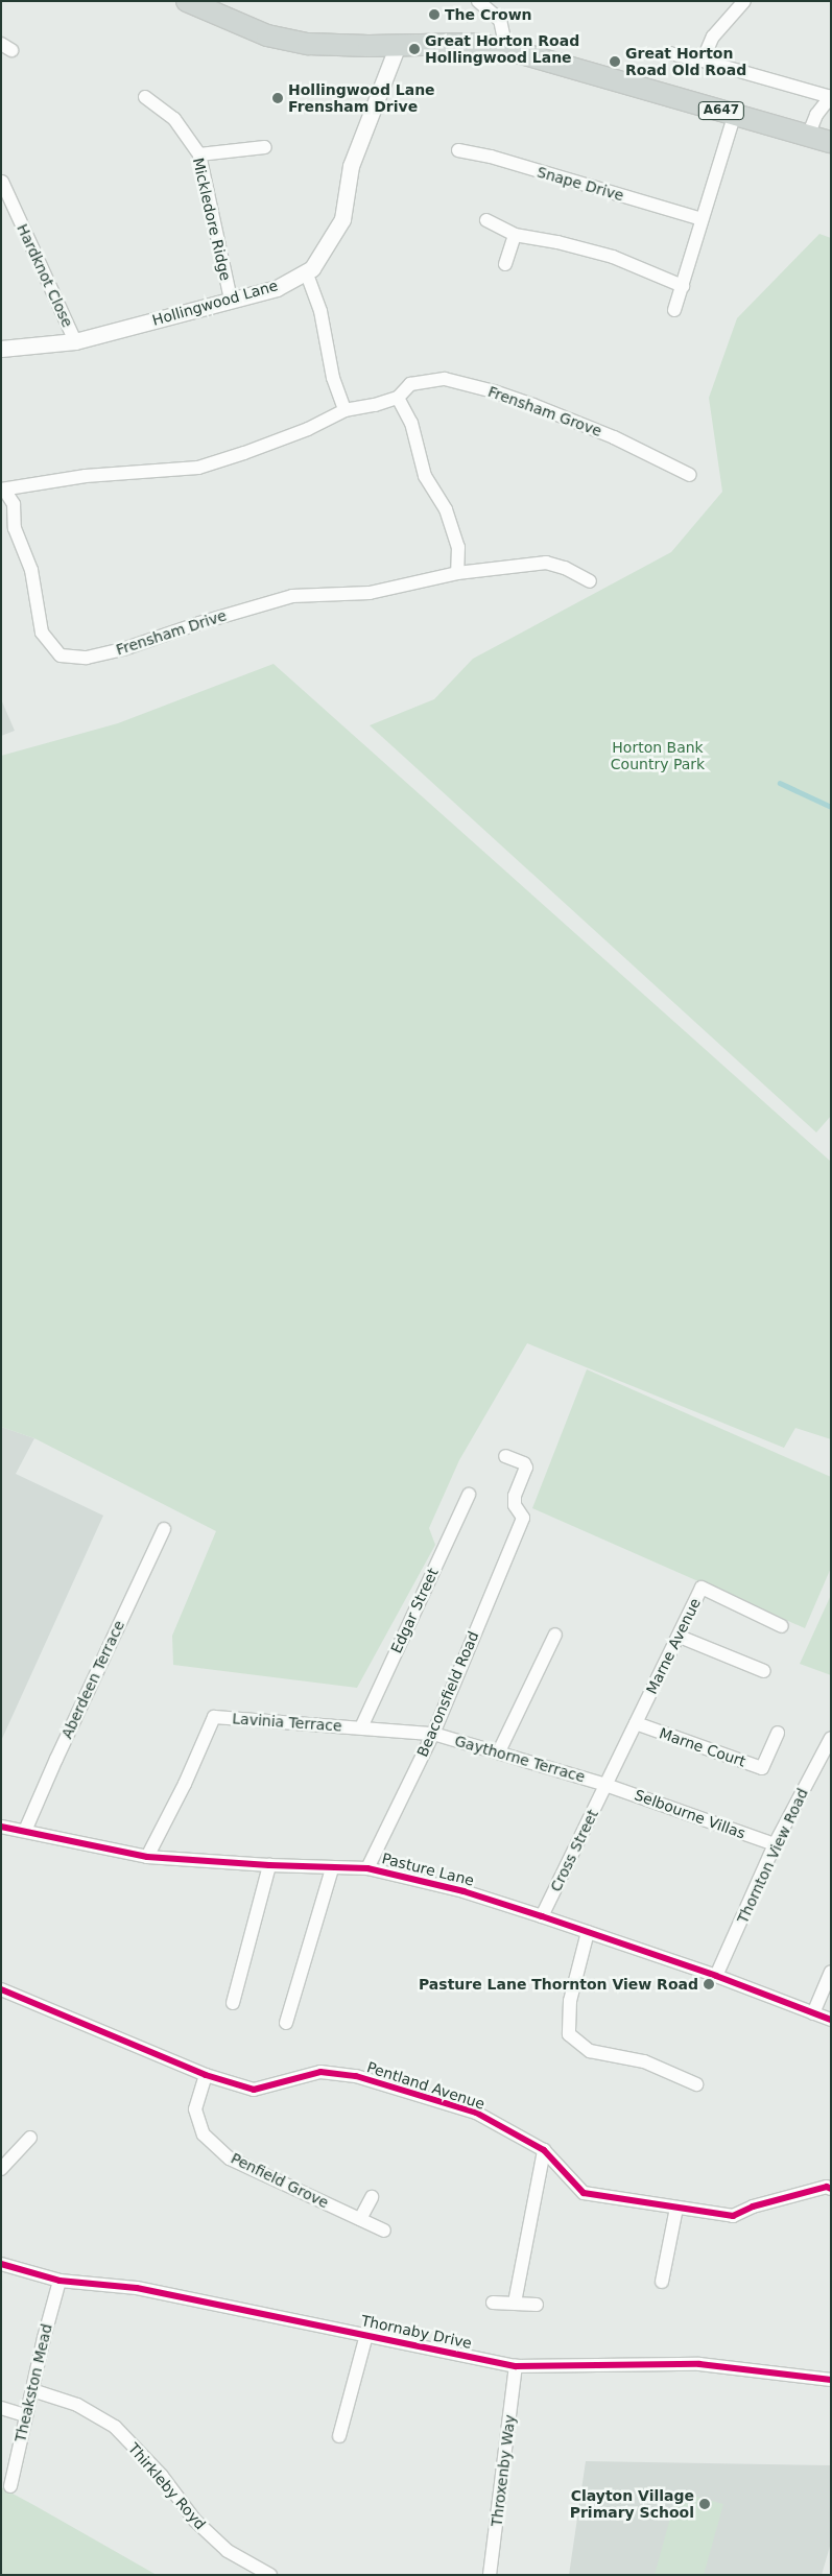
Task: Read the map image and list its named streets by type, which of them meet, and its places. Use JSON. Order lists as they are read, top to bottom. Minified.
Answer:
{"streets":{"main road":["A647"],"street":["Snape Drive","Mickledore Ridge","Hardknot Close","Hollingwood Lane","Frensham Grove","Frensham Drive","Edgar Street","Marne Avenue","Aberdeen Terrace","Beaconsfield Road","Lavinia Terrace","Marne Court","Gaythorne Terrace","Selbourne Villas","Cross Street","Thornton View Road","Pasture Lane","Pentland Avenue","Penfield Grove","Thornaby Drive","Theakston Mead","Throxenby Way","Thirkleby Royd"]},"crossings":[["A647","Hollingwood Lane"],["Mickledore Ridge","Hollingwood Lane"],["Hardknot Close","Hollingwood Lane"],["Frensham Grove","Frensham Drive"],["Edgar Street","Lavinia Terrace"],["Marne Avenue","Marne Court"],["Marne Avenue","Gaythorne Terrace"],["Marne Avenue","Selbourne Villas"],["Marne Avenue","Cross Street"],["Aberdeen Terrace","Pasture Lane"],["Beaconsfield Road","Lavinia Terrace"],["Beaconsfield Road","Gaythorne Terrace"],["Beaconsfield Road","Pasture Lane"],["Lavinia Terrace","Gaythorne Terrace"],["Lavinia Terrace","Pasture Lane"],["Gaythorne Terrace","Selbourne Villas"],["Gaythorne Terrace","Cross Street"],["Selbourne Villas","Cross Street"],["Selbourne Villas","Thornton View Road"],["Cross Street","Pasture Lane"],["Thornton View Road","Pasture Lane"],["Pentland Avenue","Penfield Grove"],["Thornaby Drive","Theakston Mead"],["Thornaby Drive","Throxenby Way"],["Theakston Mead","Thirkleby Royd"]],"parks":["Horton Bank Country Park"],"places":["The Crown","Great Horton Road Hollingwood Lane","Great Horton Road Old Road","Hollingwood Lane Frensham Drive","Pasture Lane Thornton View Road","Clayton Village Primary School"]}
